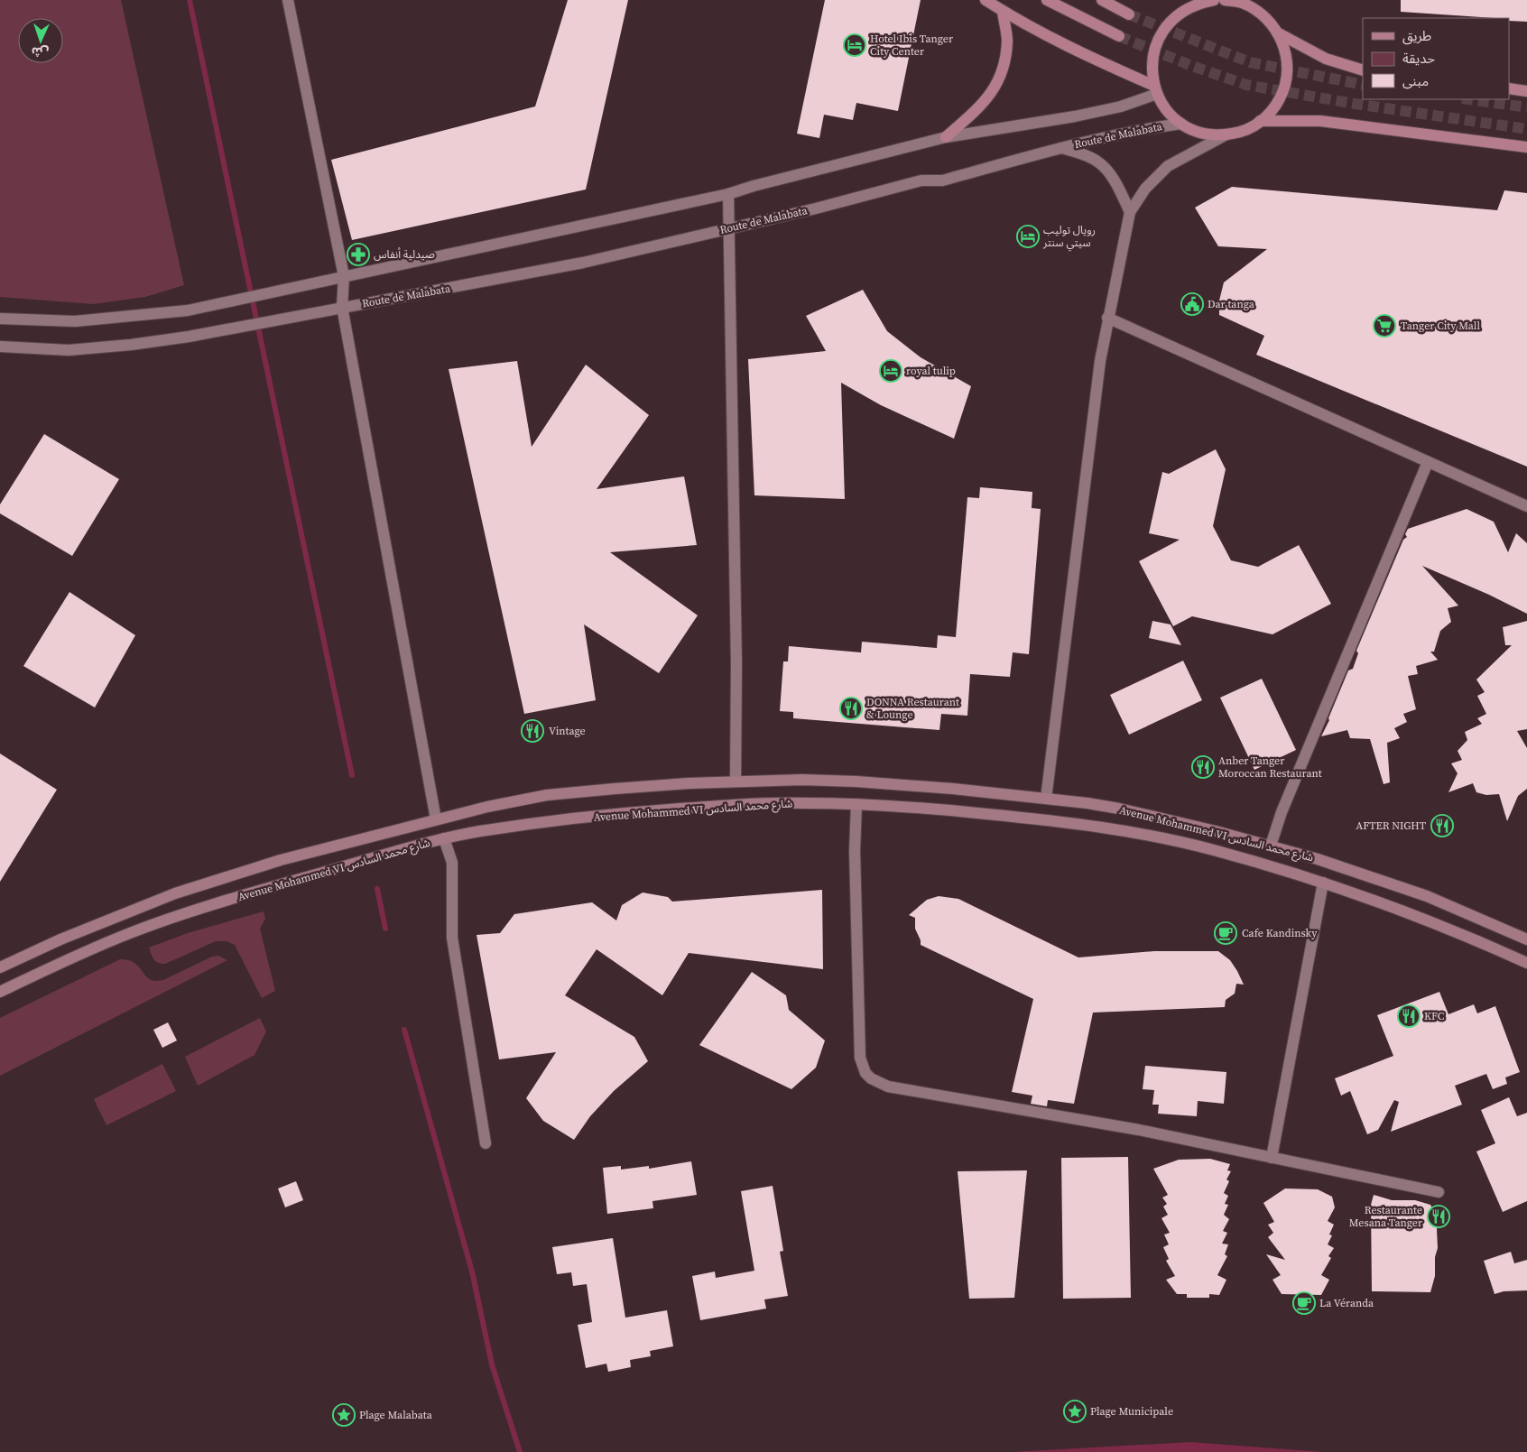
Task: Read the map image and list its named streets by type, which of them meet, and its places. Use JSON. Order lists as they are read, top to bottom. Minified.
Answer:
{"streets":{"main road":["Avenue Mohammed VI شارع محمد السادس"],"street":["Route de Malabata"]},"places":{"hotel":["Hotel Ibis Tanger City Center","رويال توليب سيتي سنتر","royal tulip"],"pharmacy":["صيدلية أنفاس"],"public building":["Dar tanga"],"supermarket":["Tanger City Mall"],"restaurant":["DONNA Restaurant & Lounge","Vintage","Anber Tanger Moroccan Restaurant","AFTER NIGHT","KFC","Restaurante Mesana Tanger"],"cafe":["Cafe Kandinsky","La Véranda"],"place":["Plage Municipale","Plage Malabata"]},"legend":["طريق","حديقة","مبنى"],"north":"bottom"}
